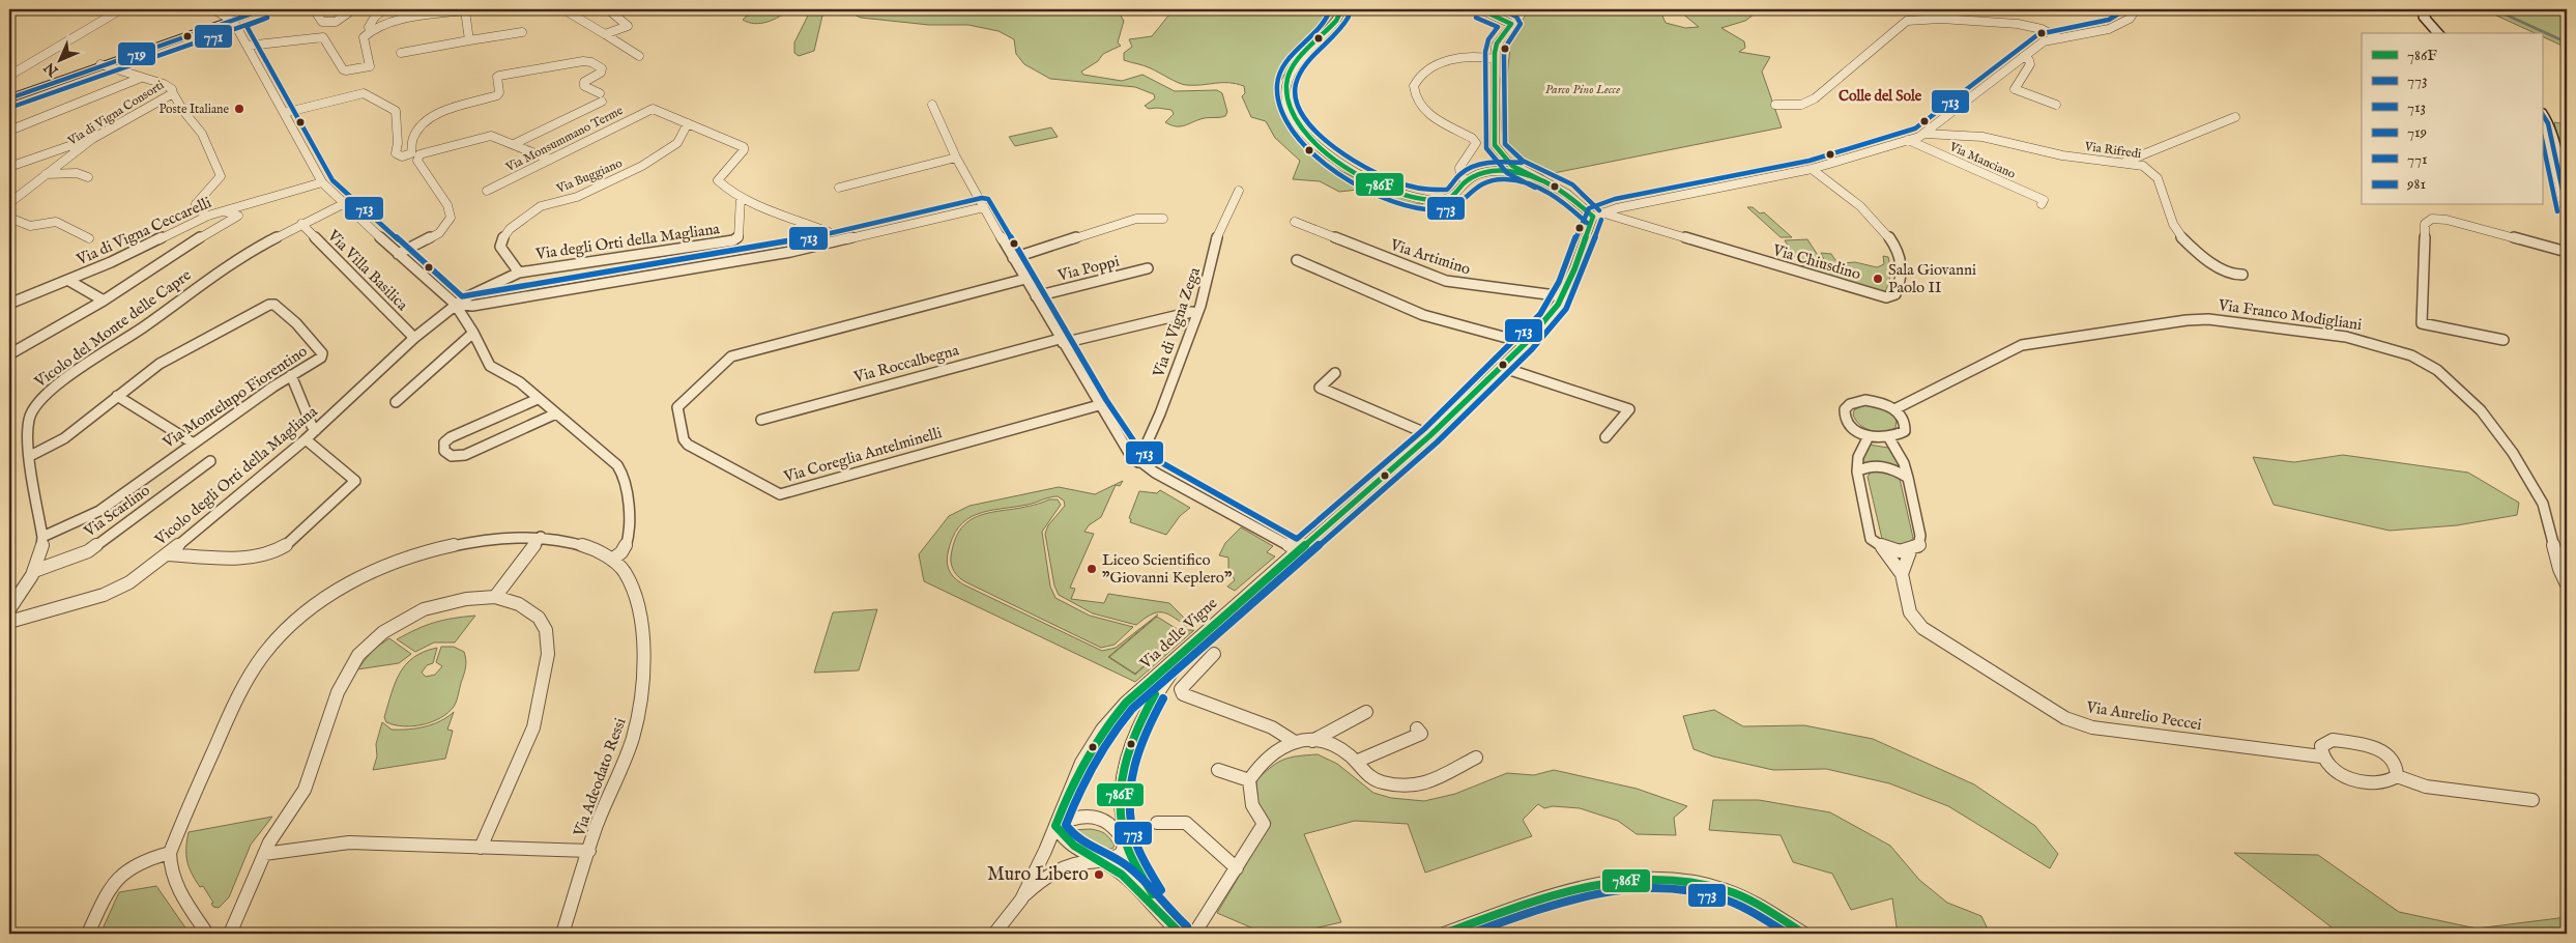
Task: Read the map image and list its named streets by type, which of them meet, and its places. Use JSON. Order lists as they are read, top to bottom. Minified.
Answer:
{"streets":{"street":["Via di Vigna Consorti","Via Monsummano Terme","Via Rifredi","Via Manciano","Via Buggiano","Via di Vigna Ceccarelli","Via degli Orti della Magliana","Via Artimino","Via Chiusdino","Via Poppi","Via Villa Basilica","Via Franco Modigliani","Via di Vigna Zega","Vicolo del Monte delle Capre","Via Roccalbegna","Via Montelupo Fiorentino","Via Coreglia Antelminelli","Vicolo degli Orti della Magliana","Via Scarlino","Via delle Vigne","Via Aurelio Peccei","Via Adeodato Ressi"]},"crossings":[["Via Monsummano Terme","Via Buggiano"],["Via Buggiano","Via degli Orti della Magliana"],["Via degli Orti della Magliana","Vicolo degli Orti della Magliana"],["Via Artimino","Via delle Vigne"],["Via Chiusdino","Via delle Vigne"],["Via Villa Basilica","Vicolo del Monte delle Capre"],["Via Villa Basilica","Vicolo degli Orti della Magliana"],["Vicolo del Monte delle Capre","Via Montelupo Fiorentino"],["Vicolo del Monte delle Capre","Via Scarlino"]],"districts":["Colle del Sole"],"parks":["Parco Pino Lecce"],"places":["Poste Italiane","Sala Giovanni Paolo II","Liceo Scientifico \"Giovanni Keplero\"","Muro Libero"],"lines":["transit line 786F","transit line 713","transit line 719","transit line 773","transit line 771","transit line 981"],"legend":["786F","773","713","719","771","981"],"north":"bottom left"}
